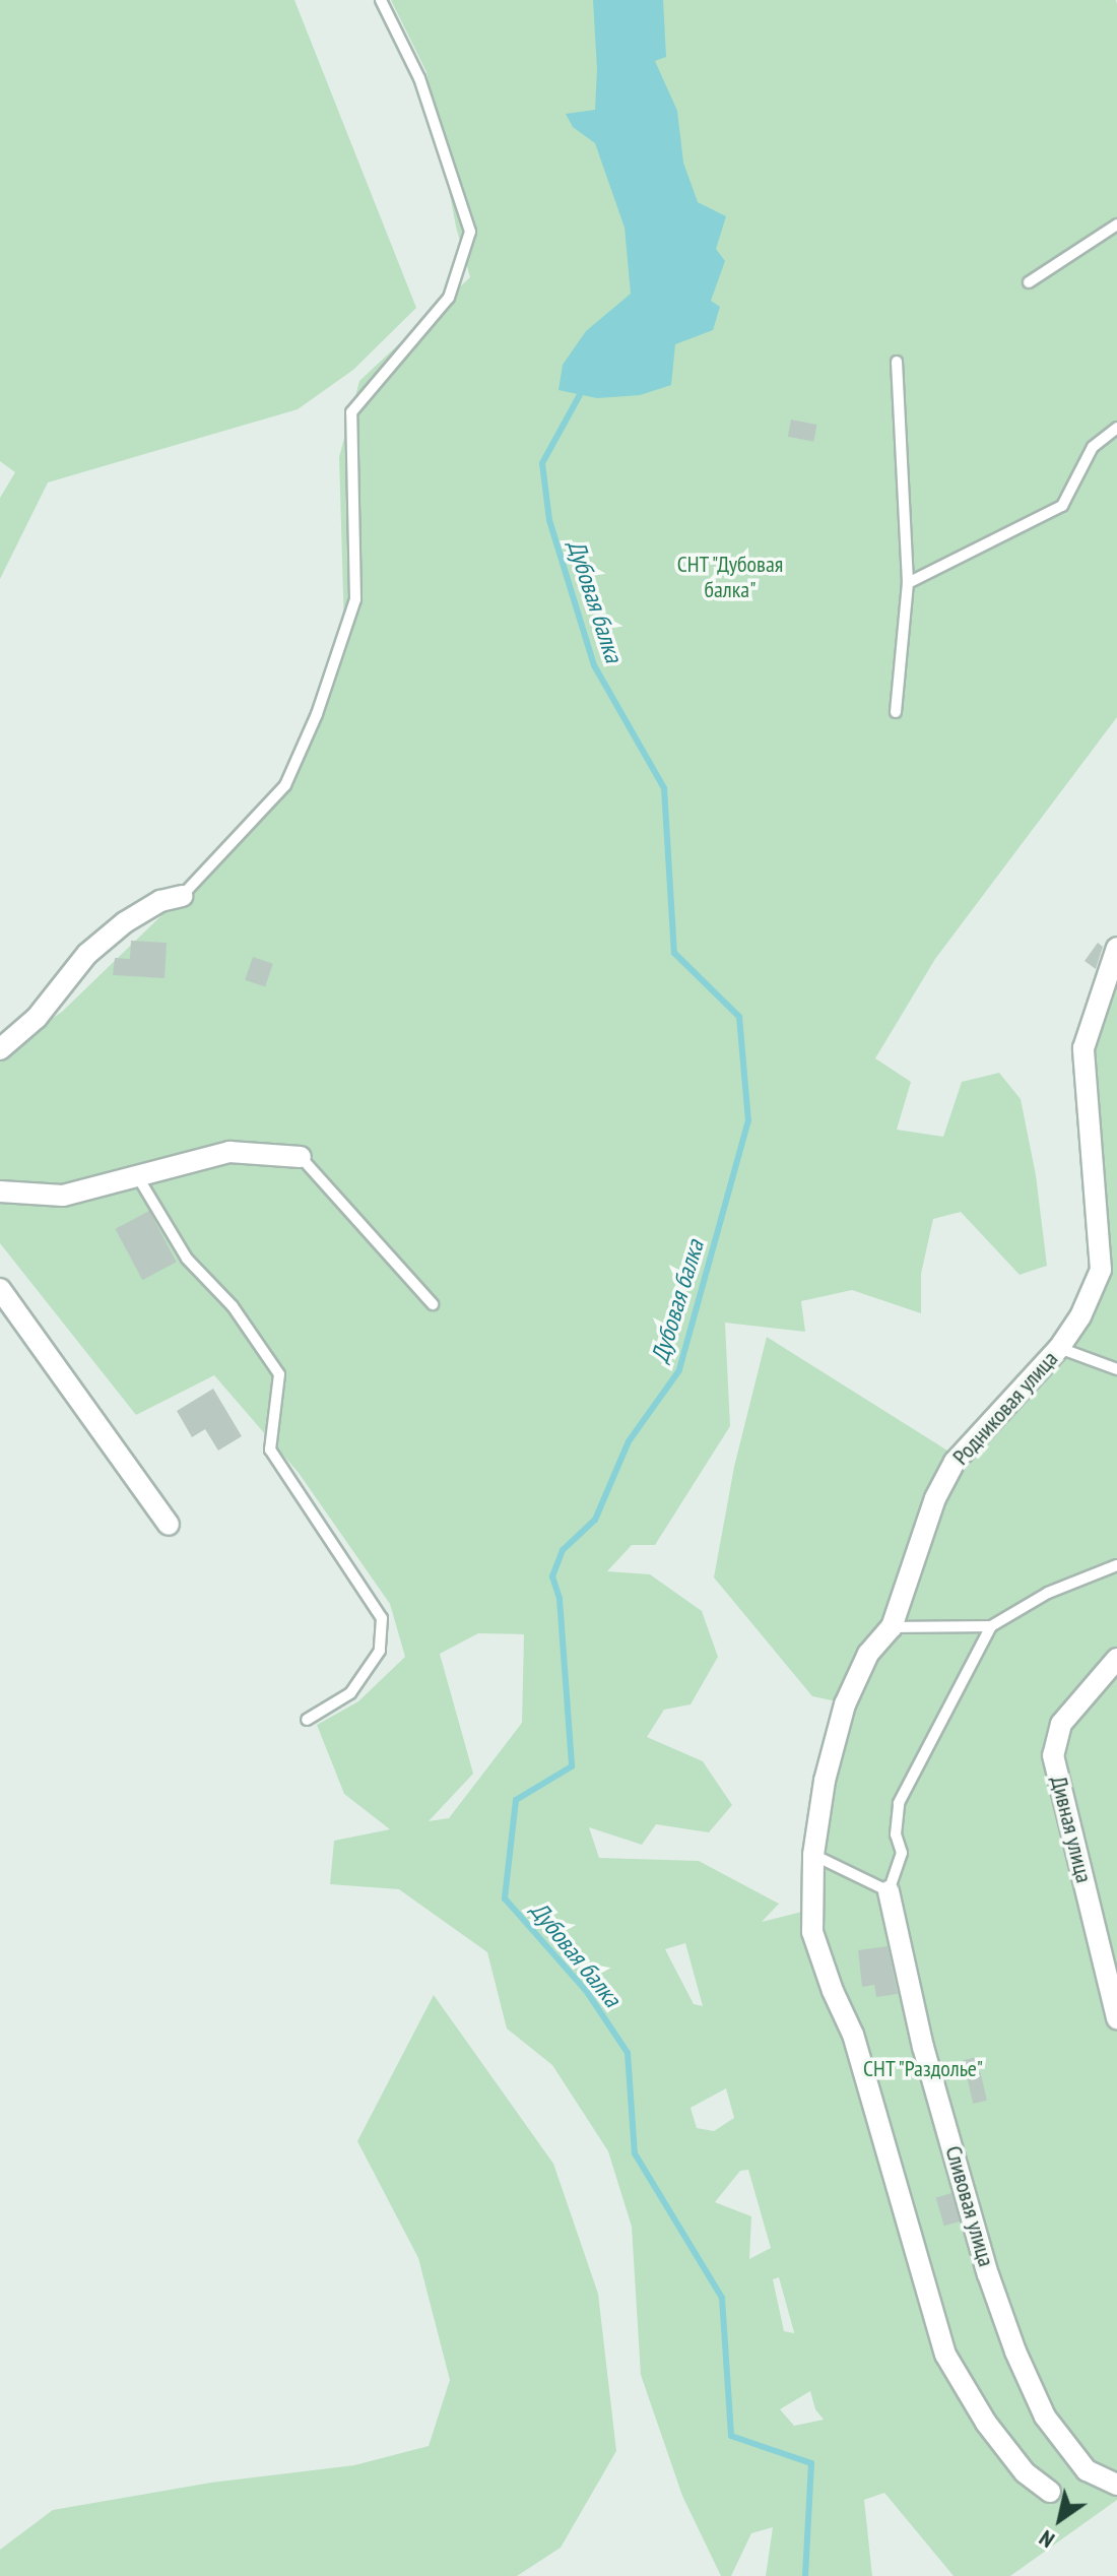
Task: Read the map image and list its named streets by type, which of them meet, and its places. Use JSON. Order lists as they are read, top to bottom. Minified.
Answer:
{"streets":{"street":["Родниковая улица","Дивная улица","Сливовая улица"]},"water":["Дубовая балка"],"parks":["СНТ \"Дубовая балка\"","СНТ \"Раздолье\""],"north":"bottom left"}
